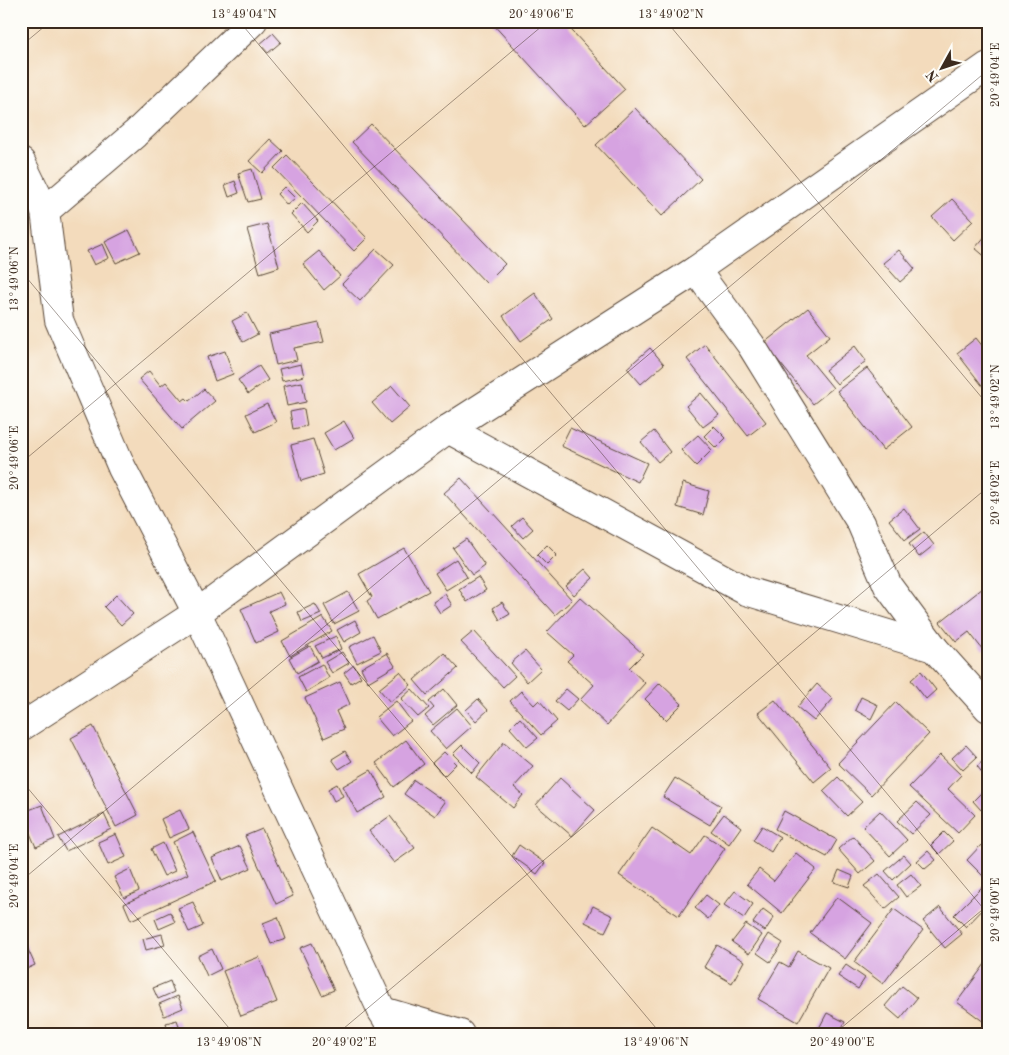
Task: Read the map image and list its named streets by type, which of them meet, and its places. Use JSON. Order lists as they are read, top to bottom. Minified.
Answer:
{"north":"bottom left","coordinates":["13°49'04\"N","20°49'06\"E","13°49'02\"N","20°49'04\"E","13°49'06\"N","20°49'02\"E","20°49'00\"E","13°49'08\"N"]}
